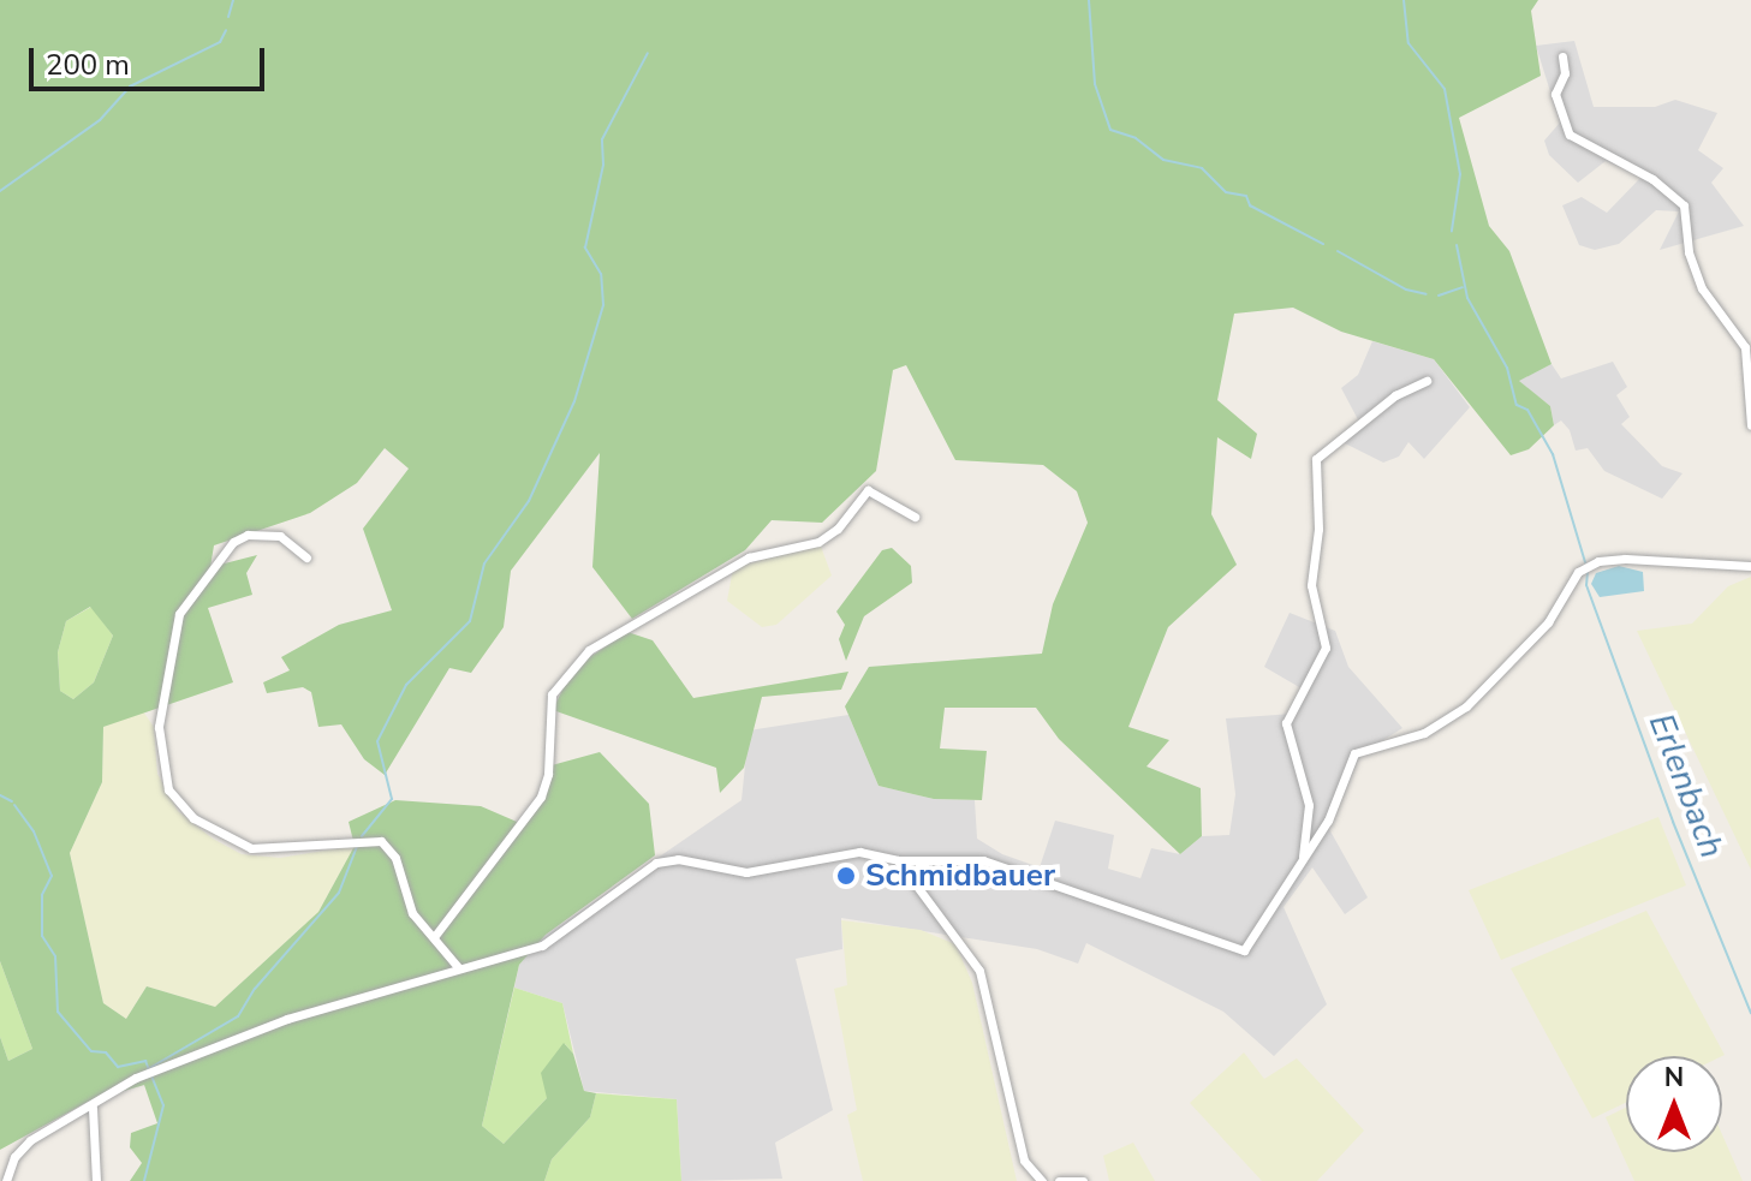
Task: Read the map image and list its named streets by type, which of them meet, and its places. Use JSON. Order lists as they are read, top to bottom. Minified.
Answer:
{"water":["Erlenbach"],"places":["Schmidbauer"],"scale_bar":"200 m","north":"top"}
